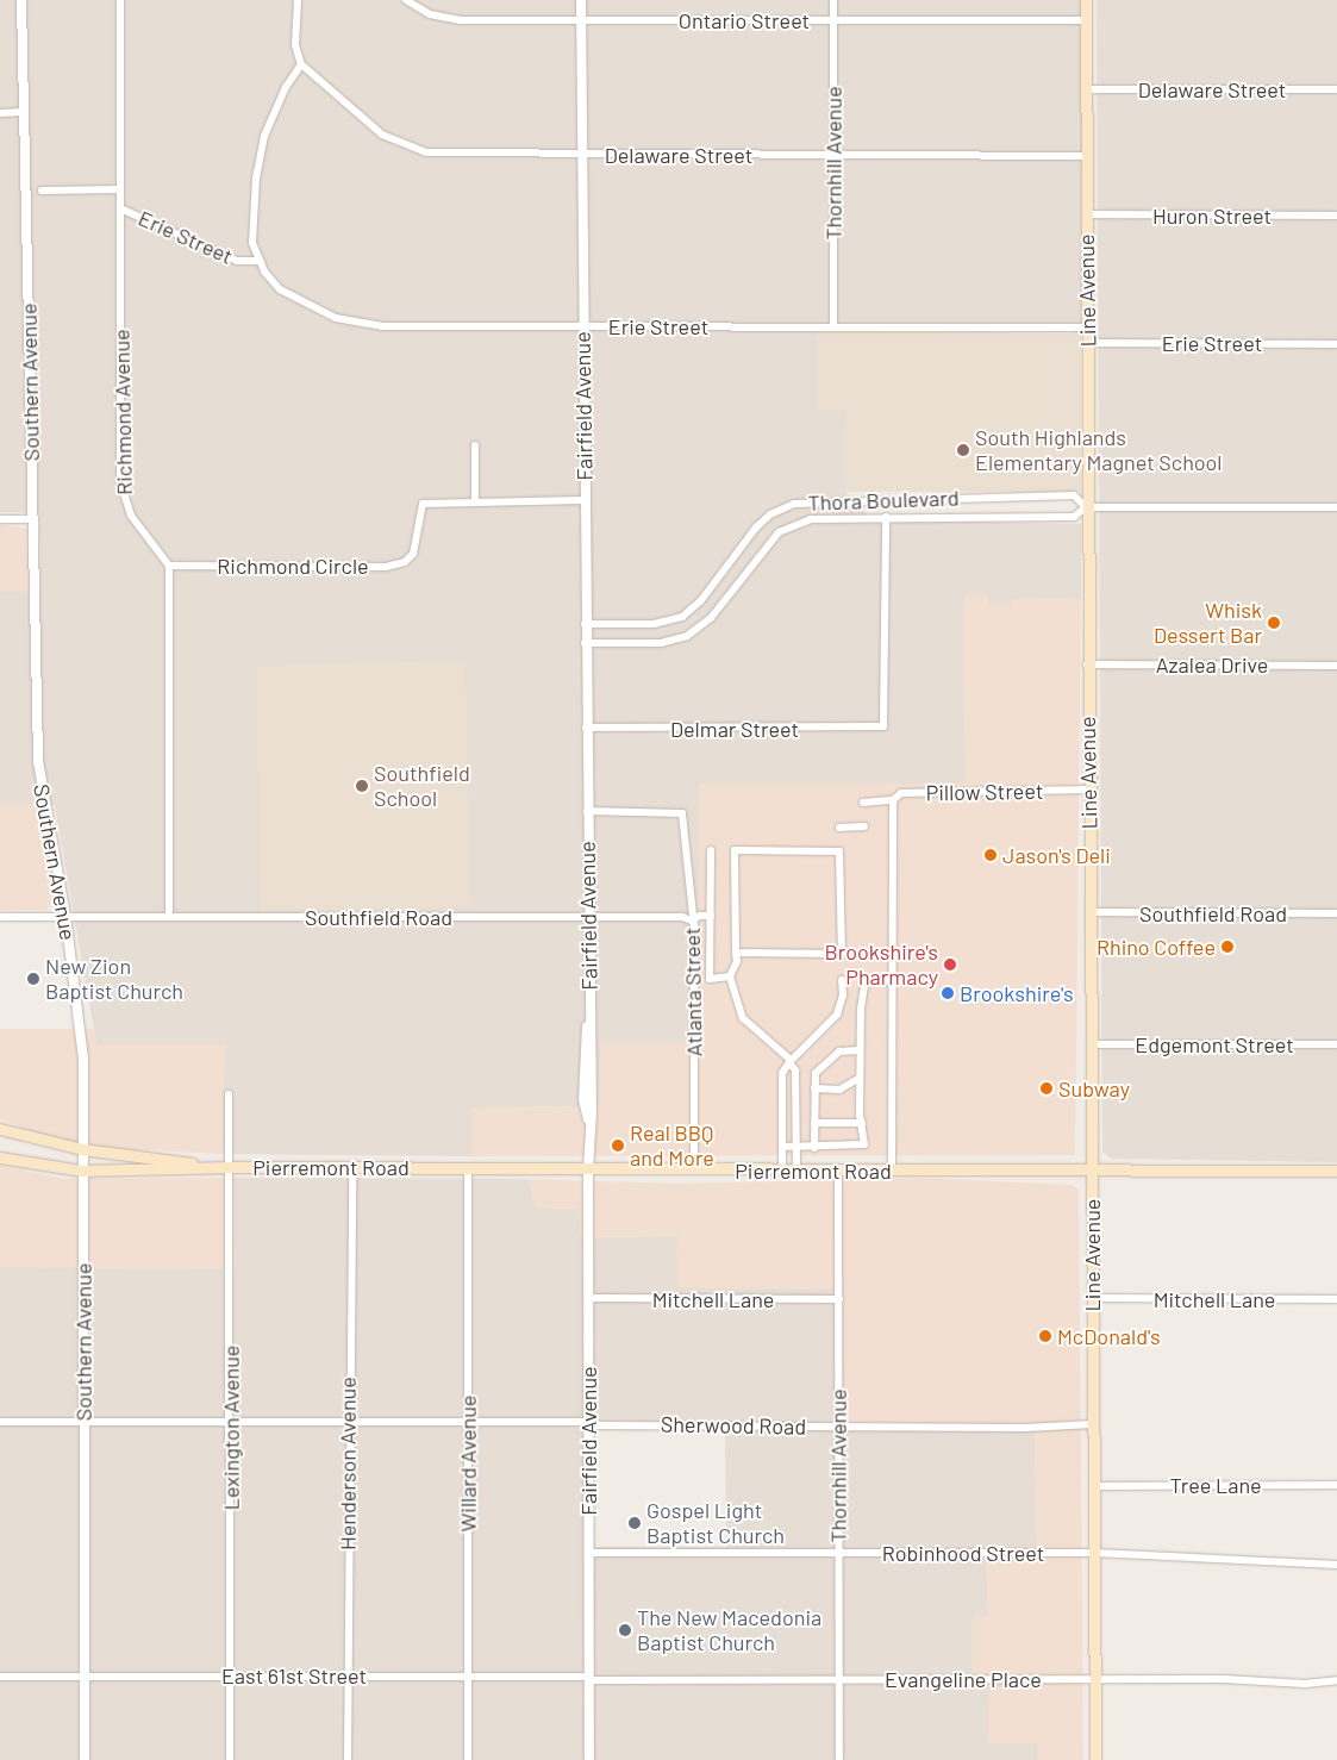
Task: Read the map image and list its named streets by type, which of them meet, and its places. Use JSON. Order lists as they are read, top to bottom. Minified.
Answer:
{"streets":{"main road":["Line Avenue","Pierremont Road"],"street":["Ontario Street","Delaware Street","Thornhill Avenue","Huron Street","Erie Street","Southern Avenue","Fairfield Avenue","Richmond Avenue","Thora Boulevard","Richmond Circle","Azalea Drive","Delmar Street","Pillow Street","Southfield Road","Atlanta Street","Edgemont Street","Mitchell Lane","Sherwood Road","Lexington Avenue","Henderson Avenue","Willard Avenue","Tree Lane","Robinhood Street","East 61st Street","Evangeline Place"]},"crossings":[["Ontario Street","Thornhill Avenue"],["Ontario Street","Line Avenue"],["Ontario Street","Fairfield Avenue"],["Delaware Street","Thornhill Avenue"],["Delaware Street","Line Avenue"],["Delaware Street","Fairfield Avenue"],["Thornhill Avenue","Erie Street"],["Thornhill Avenue","Pierremont Road"],["Thornhill Avenue","Mitchell Lane"],["Thornhill Avenue","Sherwood Road"],["Thornhill Avenue","Robinhood Street"],["Thornhill Avenue","Evangeline Place"],["Huron Street","Line Avenue"],["Erie Street","Line Avenue"],["Erie Street","Fairfield Avenue"],["Erie Street","Richmond Avenue"],["Line Avenue","Thora Boulevard"],["Line Avenue","Azalea Drive"],["Line Avenue","Pillow Street"],["Line Avenue","Southfield Road"],["Line Avenue","Edgemont Street"],["Line Avenue","Pierremont Road"],["Line Avenue","Mitchell Lane"],["Line Avenue","Sherwood Road"],["Line Avenue","Tree Lane"],["Line Avenue","Robinhood Street"],["Line Avenue","Evangeline Place"],["Southern Avenue","Southfield Road"],["Southern Avenue","Pierremont Road"],["Southern Avenue","Sherwood Road"],["Southern Avenue","East 61st Street"],["Fairfield Avenue","Thora Boulevard"],["Fairfield Avenue","Delmar Street"],["Fairfield Avenue","Southfield Road"],["Fairfield Avenue","Atlanta Street"],["Fairfield Avenue","Pierremont Road"],["Fairfield Avenue","Mitchell Lane"],["Fairfield Avenue","Sherwood Road"],["Fairfield Avenue","Robinhood Street"],["Fairfield Avenue","East 61st Street"],["Fairfield Avenue","Evangeline Place"],["Richmond Avenue","Richmond Circle"],["Thora Boulevard","Delmar Street"],["Southfield Road","Atlanta Street"],["Atlanta Street","Pierremont Road"],["Pierremont Road","Lexington Avenue"],["Pierremont Road","Henderson Avenue"],["Pierremont Road","Willard Avenue"],["Sherwood Road","Lexington Avenue"],["Sherwood Road","Henderson Avenue"],["Sherwood Road","Willard Avenue"],["Lexington Avenue","East 61st Street"],["Henderson Avenue","East 61st Street"],["Willard Avenue","East 61st Street"],["East 61st Street","Evangeline Place"]],"places":["South Highlands Elementary Magnet School","Whisk Dessert Bar","Southfield School","Jason's Deli","Rhino Coffee","Brookshire's Pharmacy","New Zion Baptist Church","Brookshire's","Subway","Real BBQ and More","McDonald's","Gospel Light Baptist Church","The New Macedonia Baptist Church"]}
